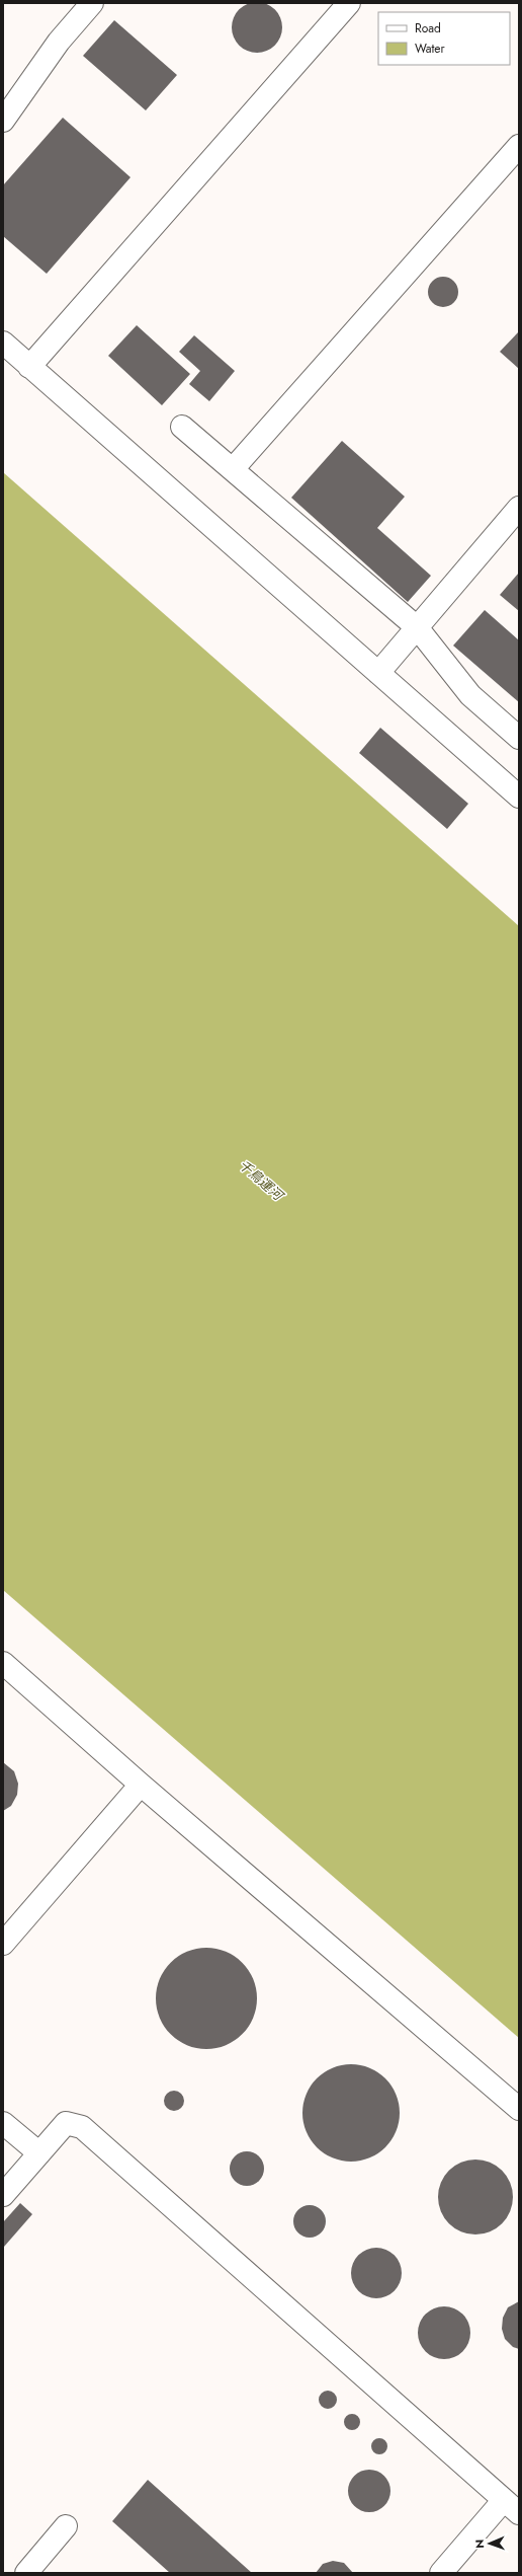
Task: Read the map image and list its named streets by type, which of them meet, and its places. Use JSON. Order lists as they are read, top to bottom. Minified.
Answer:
{"water":["千鳥運河"],"legend":["Road","Water"],"north":"left"}
